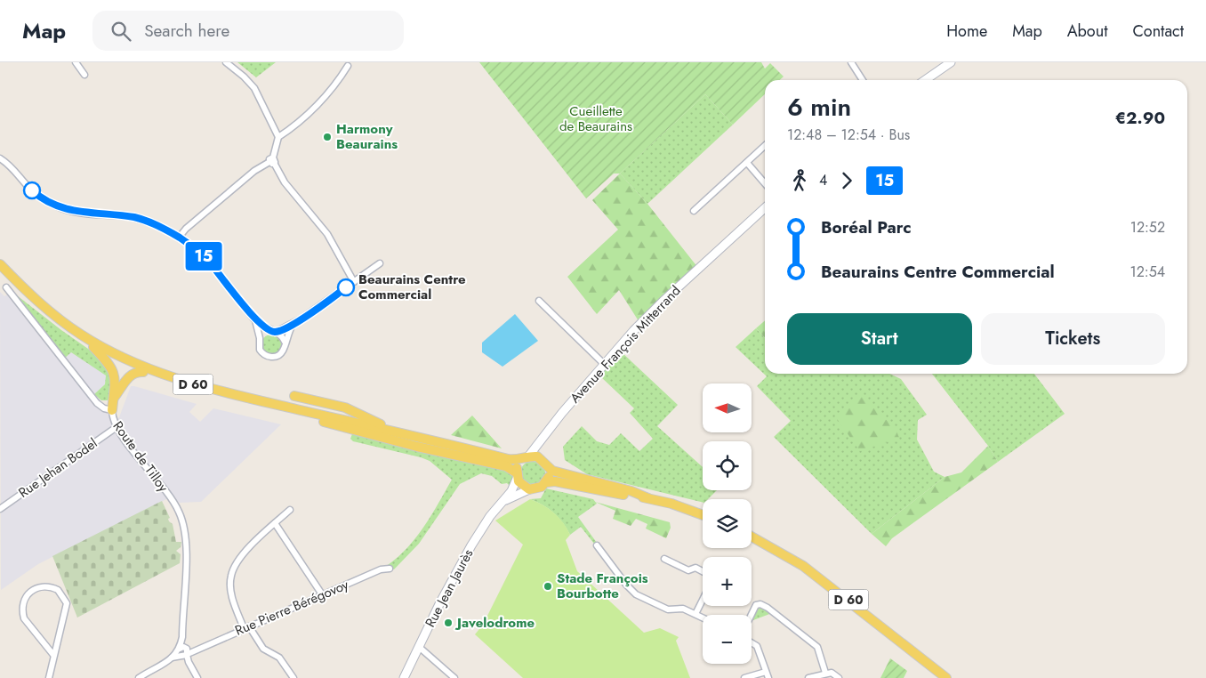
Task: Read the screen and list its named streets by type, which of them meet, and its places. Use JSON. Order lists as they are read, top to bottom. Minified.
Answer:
{"streets":{"main road":["Avenue François Mitterrand","D 60","Rue Jean Jaurès"],"street":["Route de Tilloy","Rue Jehan Bodel","Rue Pierre Bérégovoy"]},"crossings":[["Avenue François Mitterrand","D 60"],["Avenue François Mitterrand","Rue Jean Jaurès"],["D 60","Rue Jean Jaurès"],["Route de Tilloy","Rue Jehan Bodel"],["Route de Tilloy","Rue Pierre Bérégovoy"]],"parks":["Cueillette de Beaurains"],"places":["Harmony Beaurains","Beaurains Centre Commercial","Stade François Bourbotte","Javelodrome"],"lines":["bus line 15"],"north":"left","page":{"header":"Map","search":"Search here","nav":["Home","Map","About","Contact"],"on_map":"15","heading":["6 min","12:48 – 12:54 · Bus","€2.90"],"legs":["4","15"],"list":[{"name":"Boréal Parc","value":"12:52"},{"name":"Beaurains Centre Commercial","value":"12:54"}],"buttons":["Start","Tickets"],"map_buttons":["+","−"]}}
